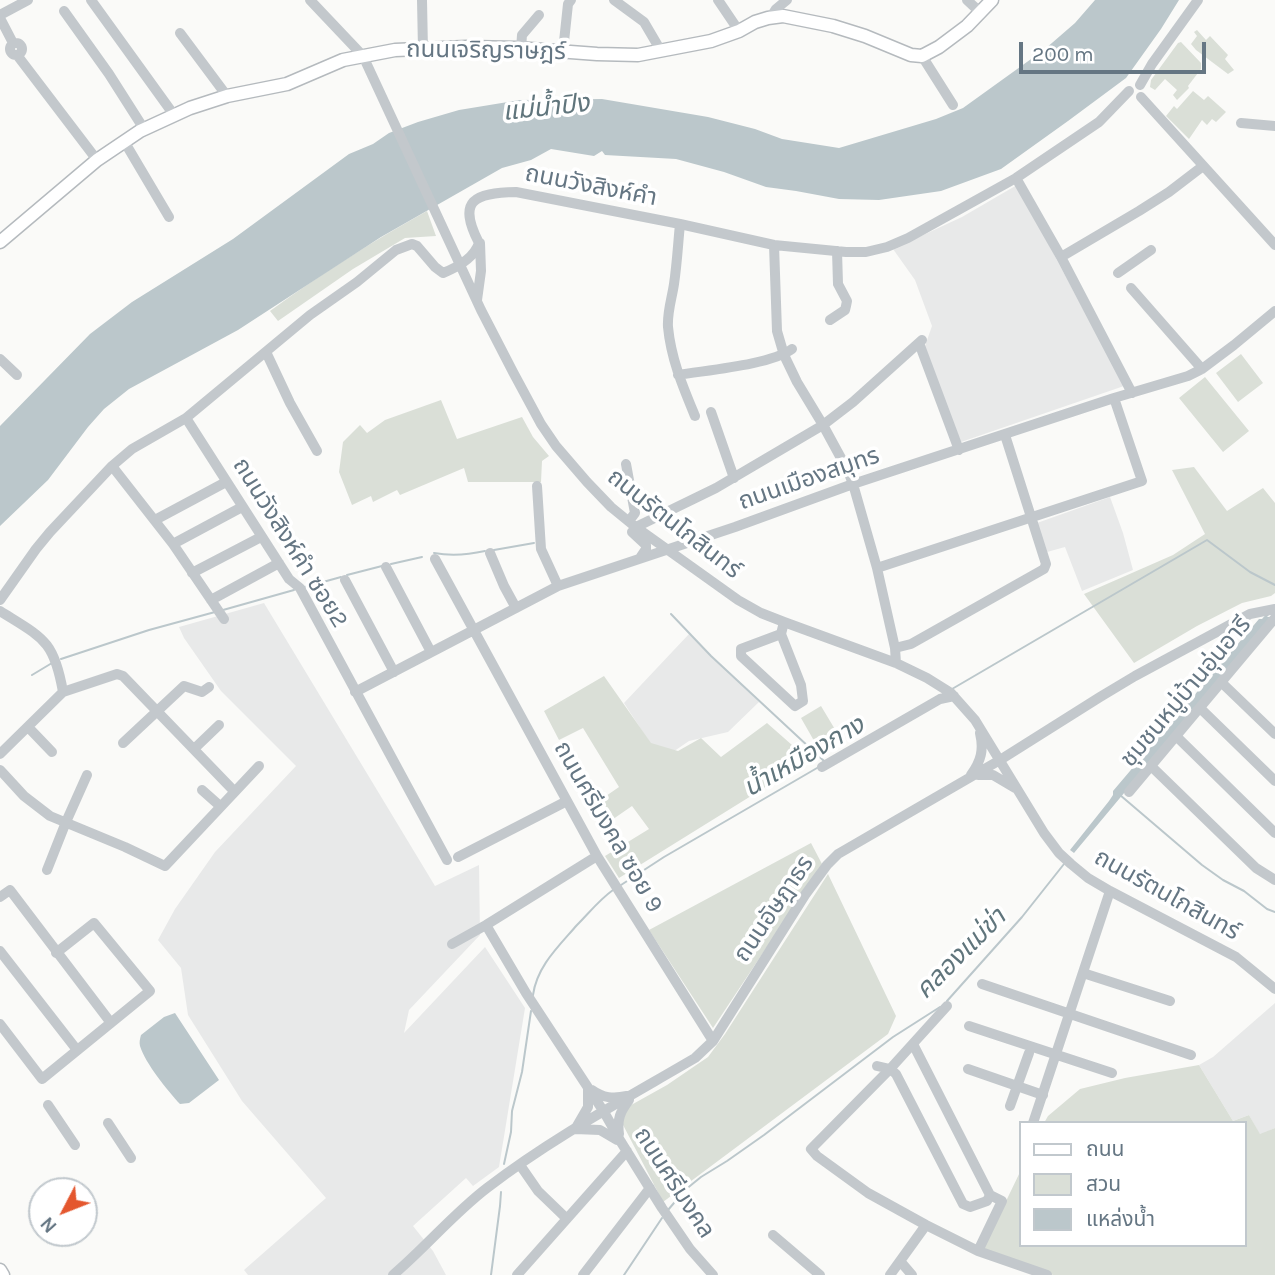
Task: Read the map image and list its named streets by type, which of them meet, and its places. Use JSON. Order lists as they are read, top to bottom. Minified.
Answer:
{"streets":{"main road":["ถนนเจริญราษฎร์"],"street":["ถนนวังสิงห์คำ","ถนนเมืองสมุทร","ถนนรัตนโกสินทร์","ถนนวังสิงห์คำ ซอย2","ชุมชนหมู่บ้านอุ่นอารี","ถนนศรีมงคล ซอย 9","ถนนอัษฎาธร","ถนนศรีมงคล"]},"crossings":[["ถนนเจริญราษฎร์","ถนนรัตนโกสินทร์"],["ถนนเมืองสมุทร","ถนนรัตนโกสินทร์"],["ถนนเมืองสมุทร","ถนนวังสิงห์คำ ซอย2"],["ถนนเมืองสมุทร","ถนนศรีมงคล ซอย 9"],["ถนนรัตนโกสินทร์","ถนนอัษฎาธร"],["ถนนศรีมงคล ซอย 9","ถนนอัษฎาธร"],["ถนนอัษฎาธร","ถนนศรีมงคล"]],"water":["แม่น้ำปิง","น้ำเหมืองกาง","คลองแม่ข่า"],"legend":["ถนน","สวน","แหล่งน้ำ"],"scale_bar":"200 m","north":"bottom left"}
